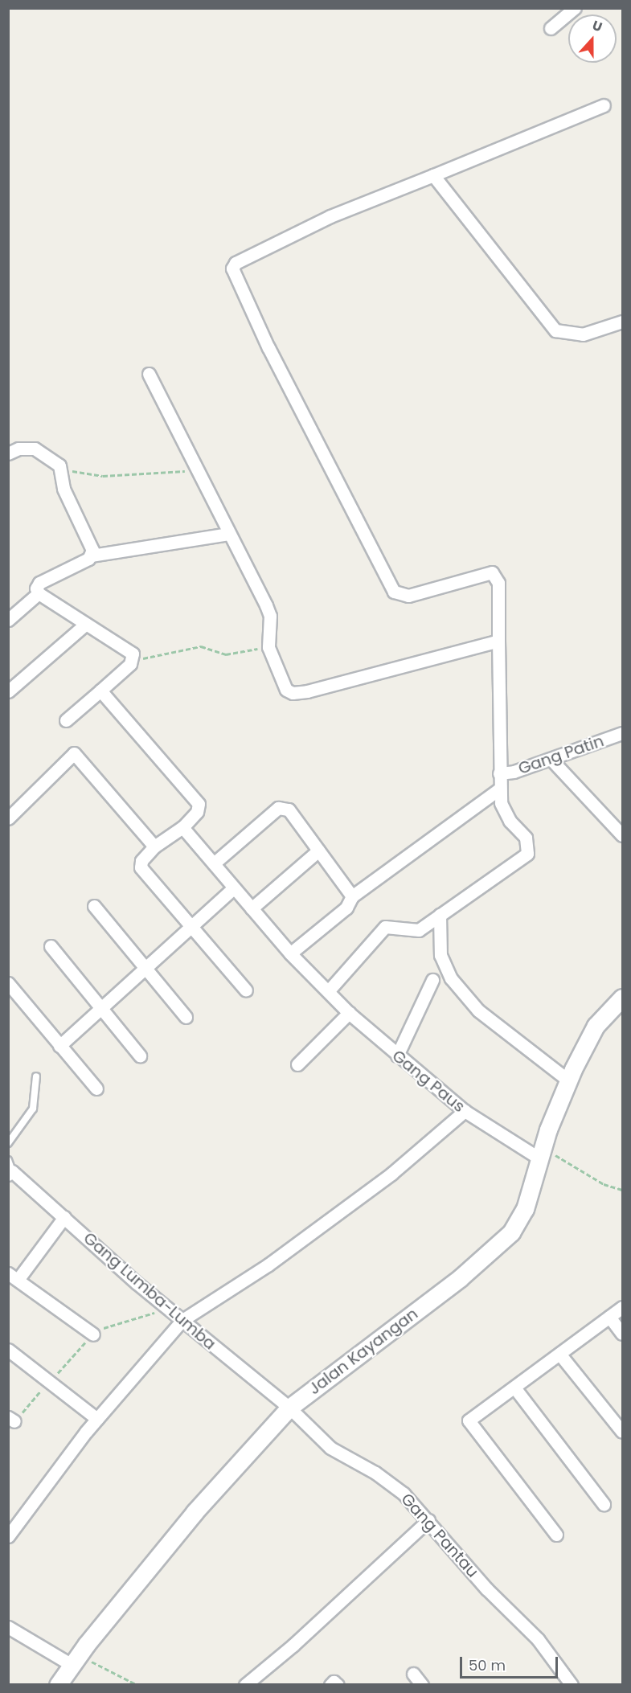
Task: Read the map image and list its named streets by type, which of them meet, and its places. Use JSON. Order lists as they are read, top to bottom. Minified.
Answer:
{"streets":{"street":["Gang Patin","Gang Paus","Gang Lumba-Lumba","Jalan Kayangan","Gang Pantau"]},"crossings":[["Gang Paus","Jalan Kayangan"],["Gang Lumba-Lumba","Jalan Kayangan"],["Gang Lumba-Lumba","Gang Pantau"],["Jalan Kayangan","Gang Pantau"]],"scale_bar":"50 m","north":"top"}
